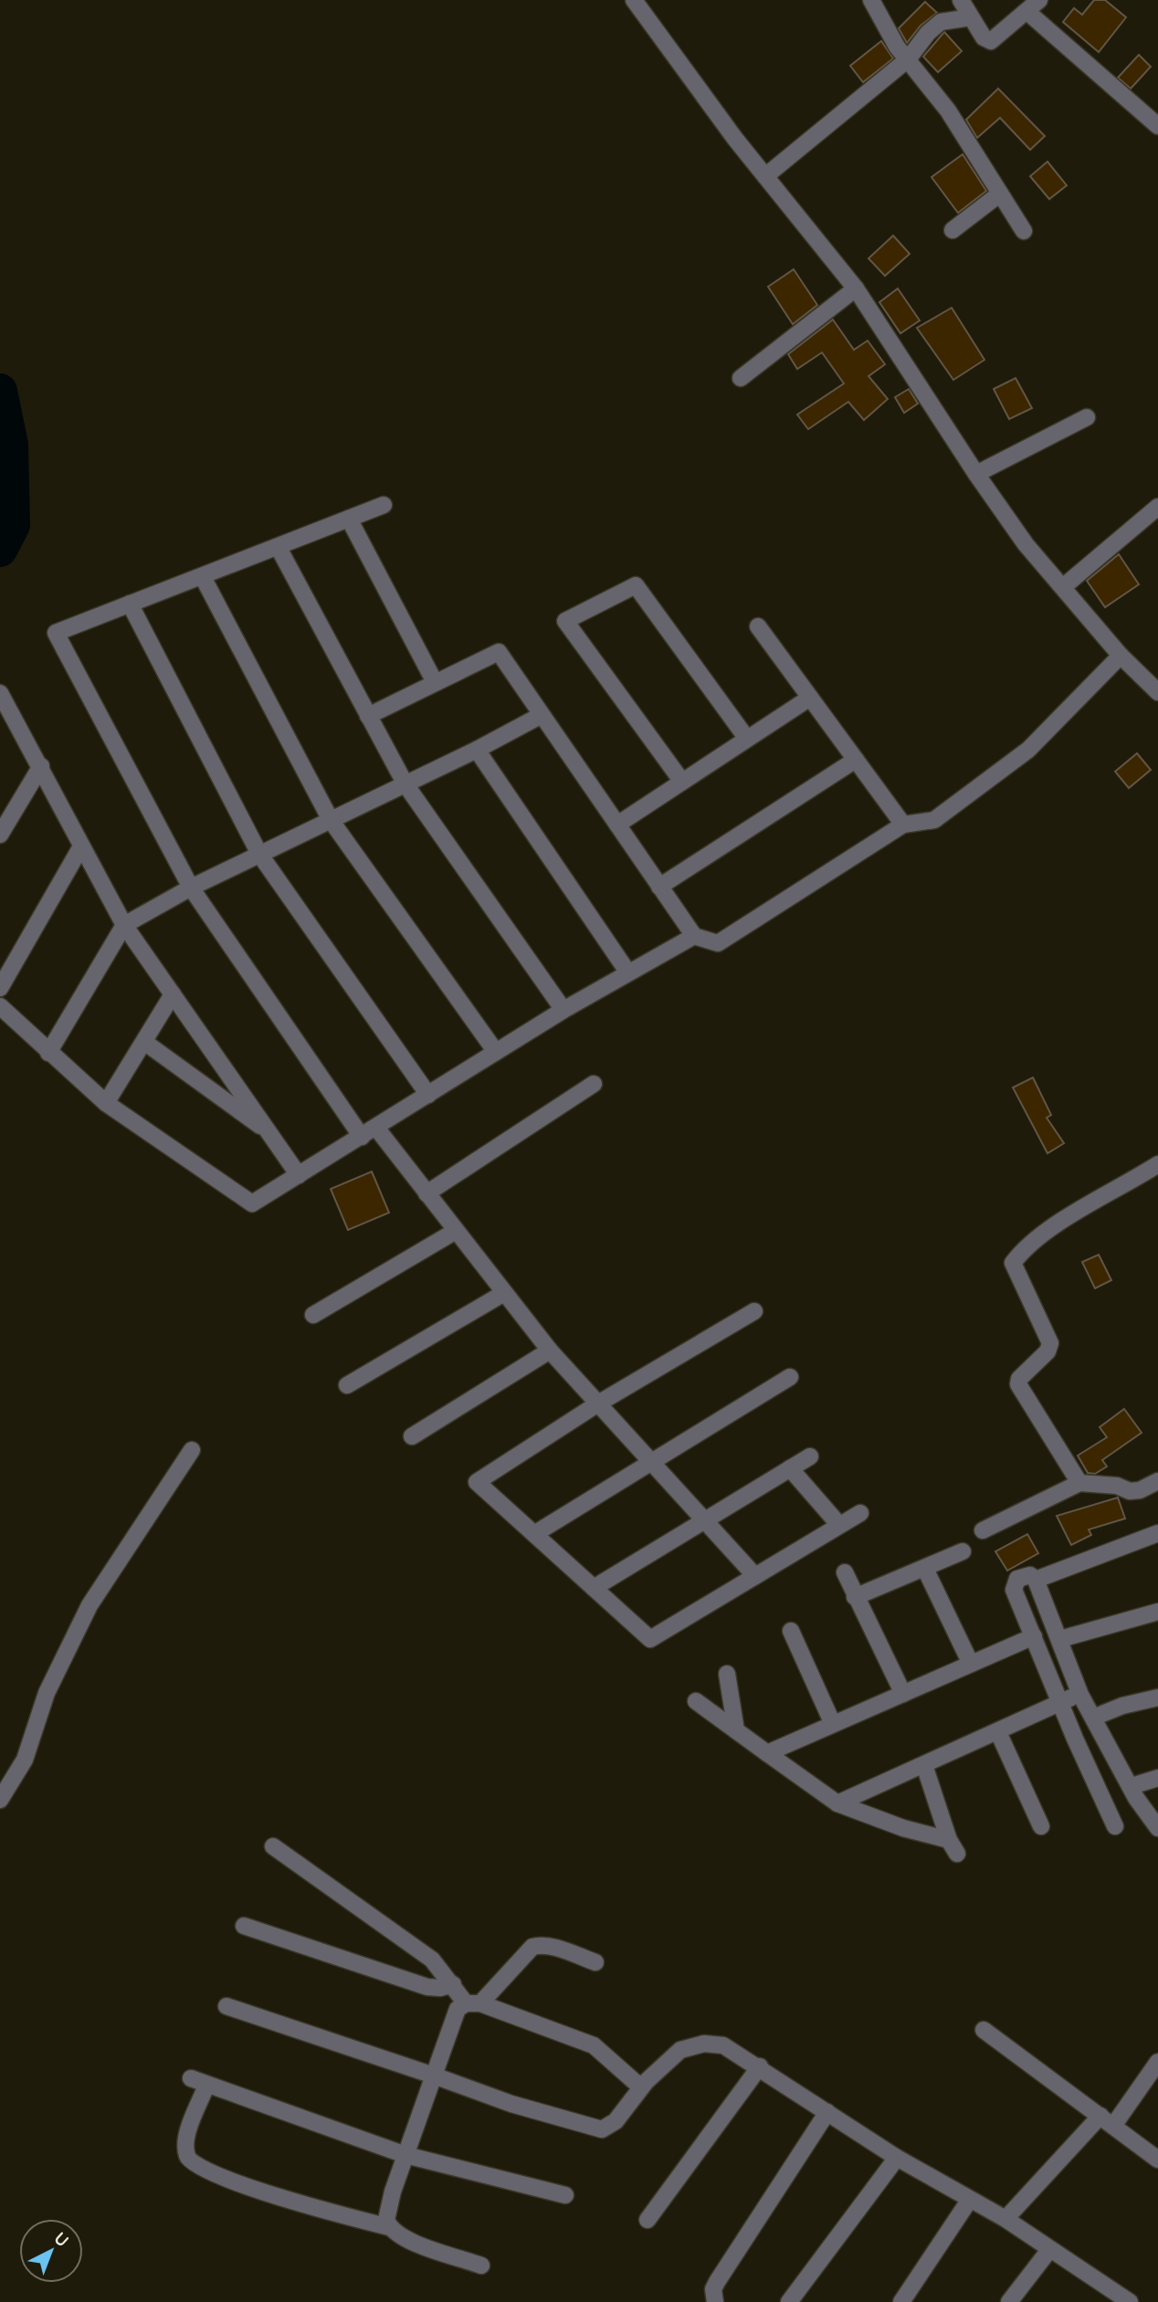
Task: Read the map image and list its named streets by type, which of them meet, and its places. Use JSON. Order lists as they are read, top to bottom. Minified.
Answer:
{"north":"top right"}
